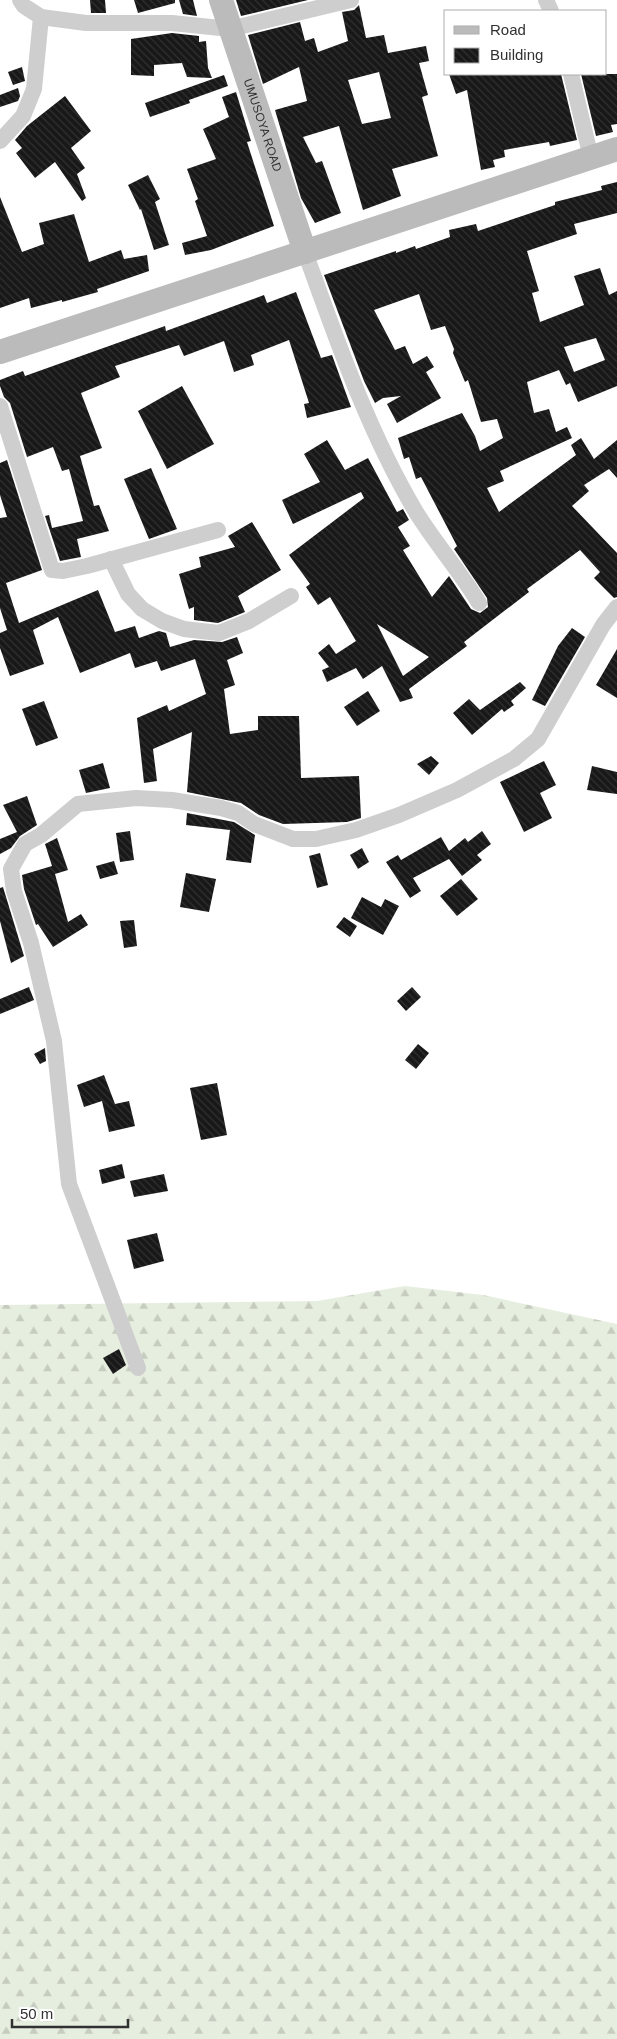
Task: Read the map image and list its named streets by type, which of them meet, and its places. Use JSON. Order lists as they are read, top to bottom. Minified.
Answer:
{"streets":{"main road":["UMUSOYA ROAD"]},"legend":["Road","Building"],"scale_bar":"50 m"}
